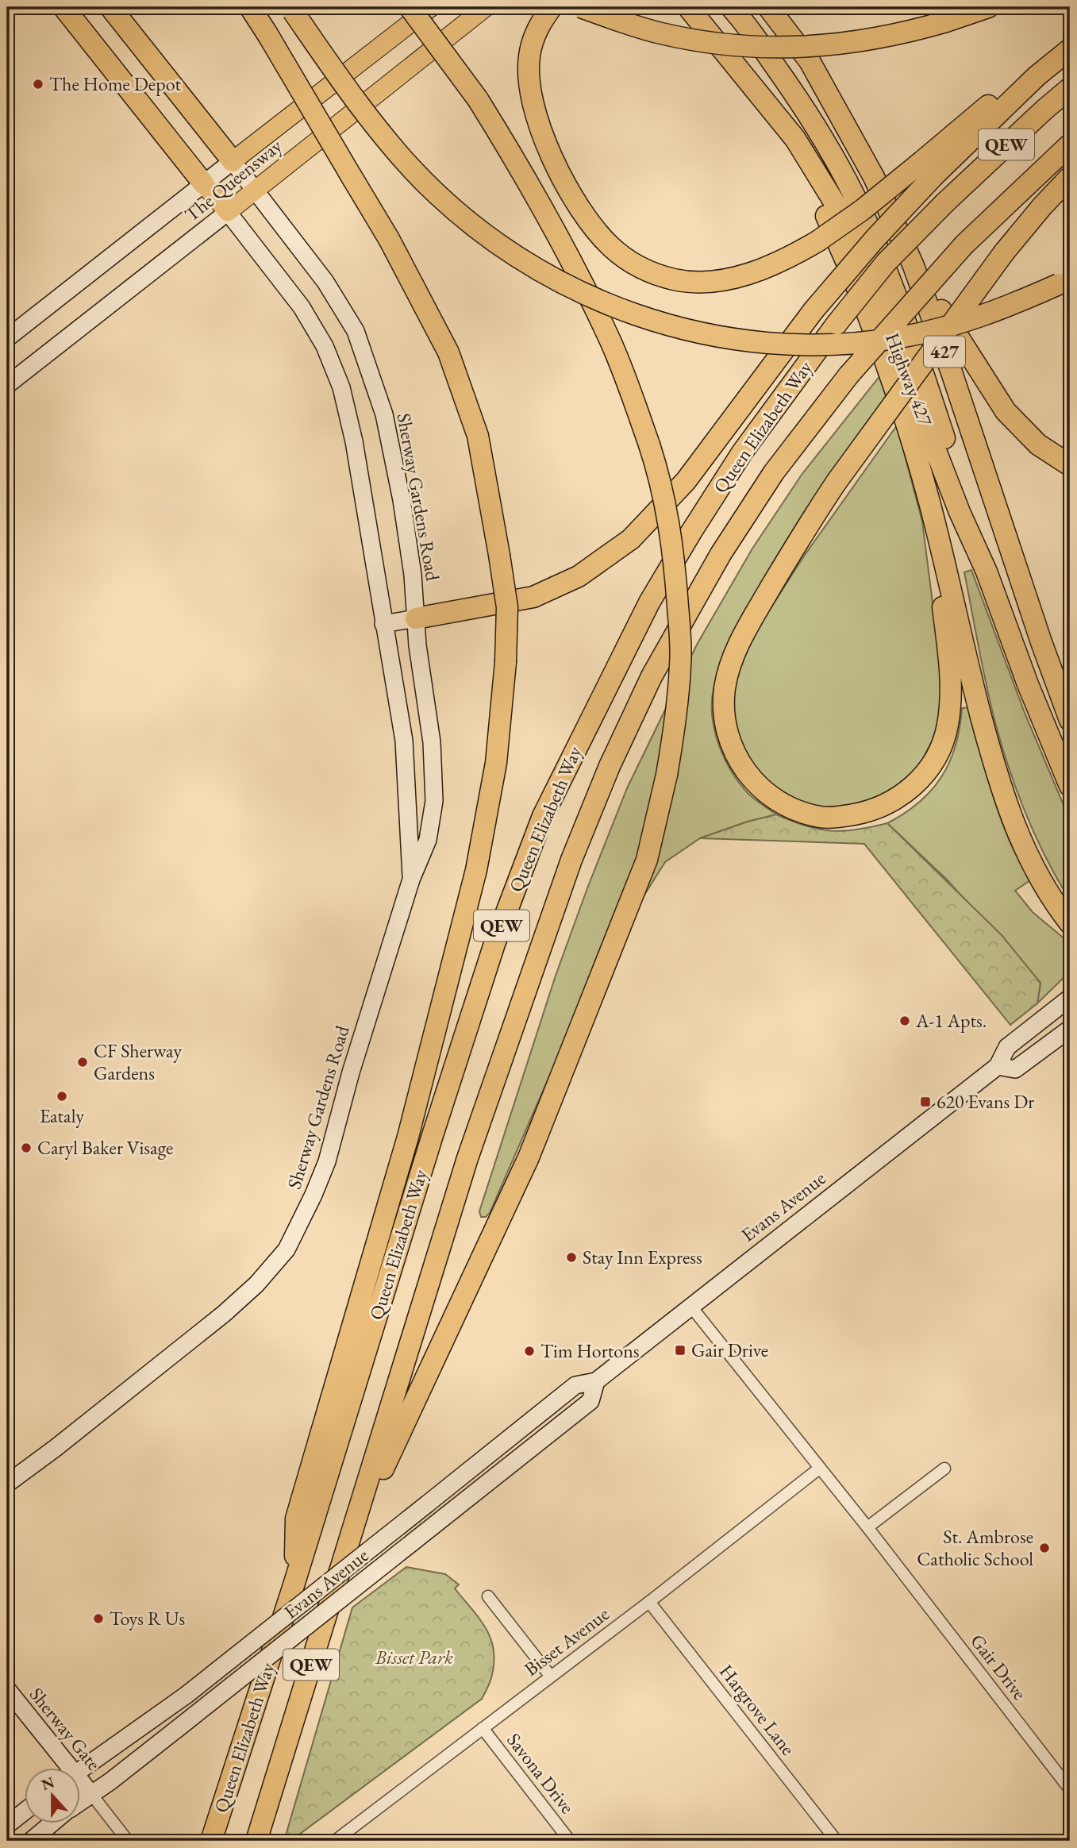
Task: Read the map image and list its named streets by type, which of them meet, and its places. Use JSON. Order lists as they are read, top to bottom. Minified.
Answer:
{"streets":{"highway":["QEW","427","Highway 427","Queen Elizabeth Way"],"main road":["The Queensway","Sherway Gardens Road","Evans Avenue","Sherway Gate"],"street":["Bisset Avenue","Gair Drive","Hargrove Lane","Savona Drive"]},"crossings":[["The Queensway","Sherway Gardens Road"],["Evans Avenue","Gair Drive"],["Evans Avenue","Sherway Gate"],["Bisset Avenue","Gair Drive"],["Bisset Avenue","Hargrove Lane"],["Bisset Avenue","Savona Drive"]],"parks":["Bisset Park"],"places":{"other":["The Home Depot","A-1 Apts.","CF Sherway Gardens","Eataly","Caryl Baker Visage","Stay Inn Express","Tim Hortons","St. Ambrose Catholic School","Toys R Us"],"transit":["620 Evans Dr","Gair Drive"]},"north":"top"}
